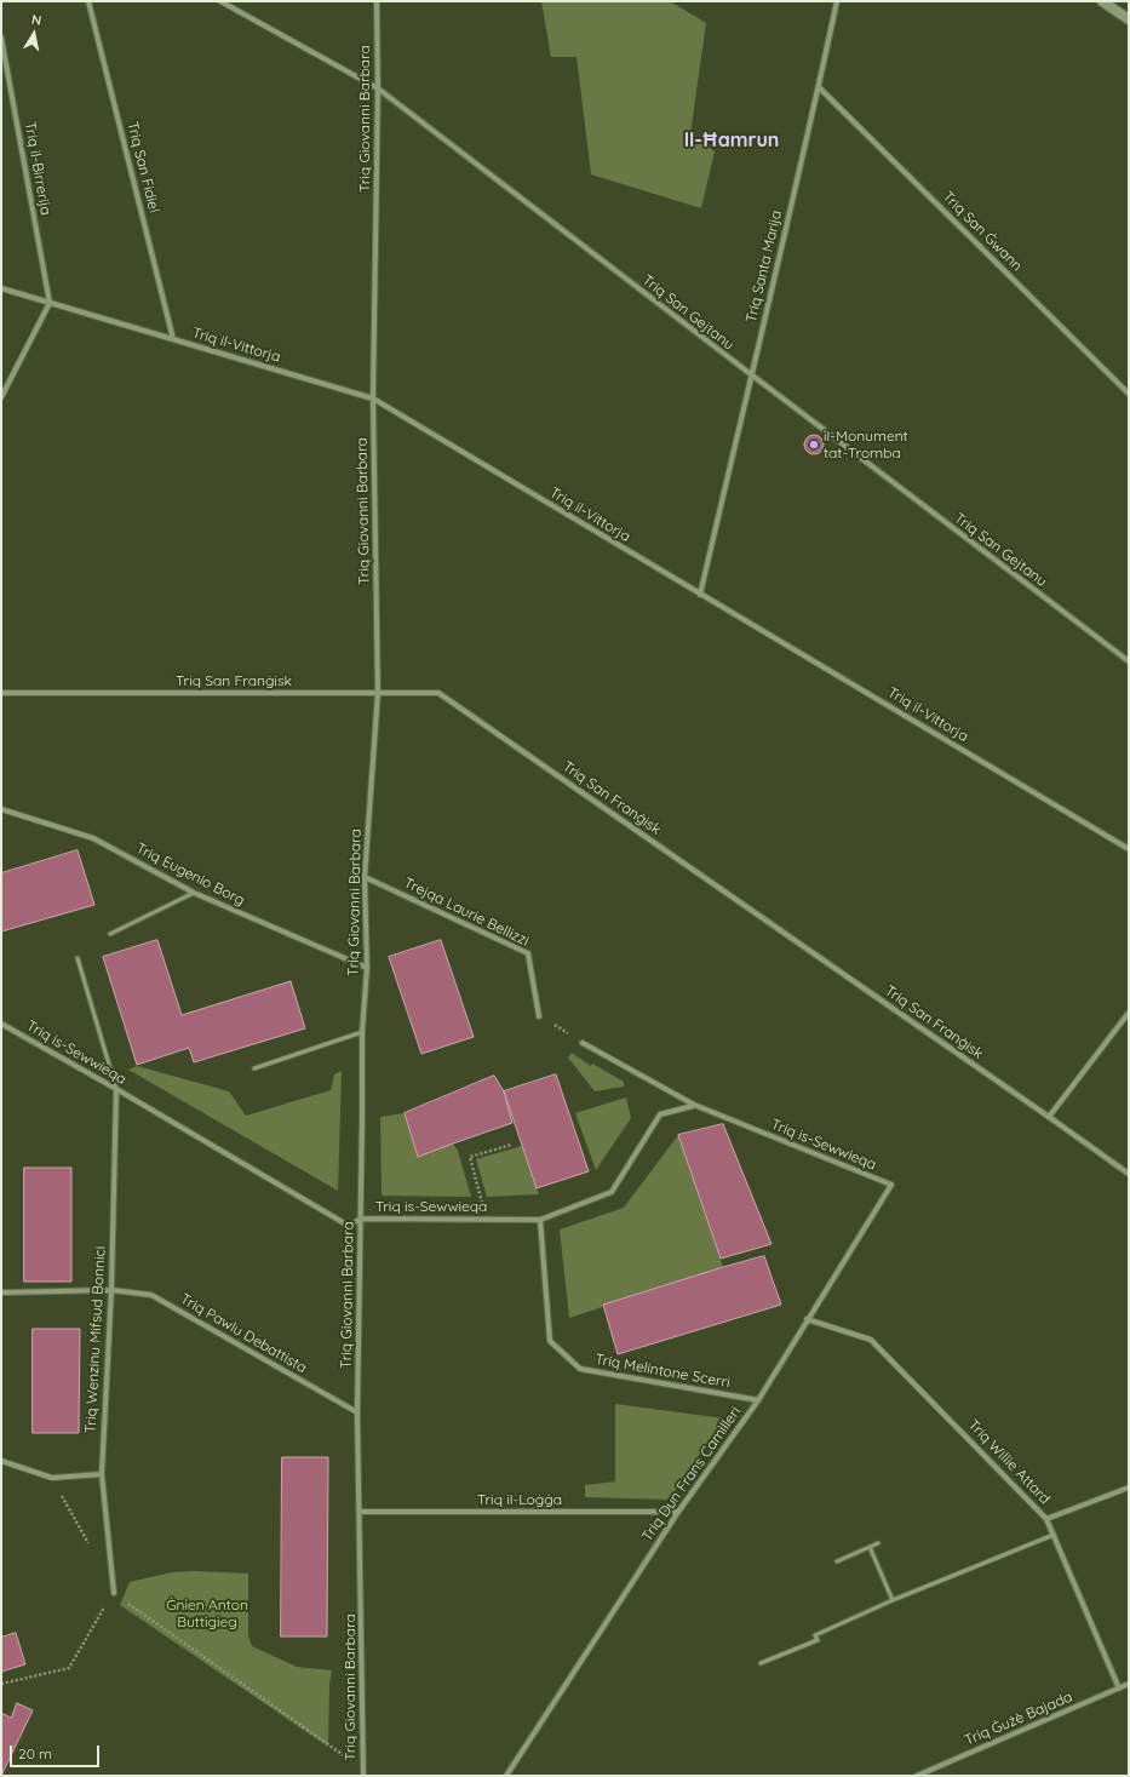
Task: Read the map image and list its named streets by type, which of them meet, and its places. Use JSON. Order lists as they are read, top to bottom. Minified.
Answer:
{"streets":{"street":["Triq Giovanni Barbara","Triq San Fidiel","Triq il-Birrerija","Triq San Ġwann","Triq Santa Marija","Triq San Gejtanu","Triq il-Vittorja","Triq San Franġisk","Triq Eugenio Borg","Trejqa Laurie Bellizzi","Triq is-Sewwieqa","Triq Pawlu Debattista","Triq Wenzinu Mifsud Bonnici","Triq Melintone Scerri","Triq Willie Attard","Triq Dun Frans Camilleri","Triq il-Loġġa","Triq Ġużè Bajada"]},"crossings":[["Triq Giovanni Barbara","Triq San Gejtanu"],["Triq Giovanni Barbara","Triq il-Vittorja"],["Triq Giovanni Barbara","Triq San Franġisk"],["Triq Giovanni Barbara","Triq Eugenio Borg"],["Triq Giovanni Barbara","Trejqa Laurie Bellizzi"],["Triq Giovanni Barbara","Triq is-Sewwieqa"],["Triq Giovanni Barbara","Triq Pawlu Debattista"],["Triq Giovanni Barbara","Triq il-Loġġa"],["Triq San Fidiel","Triq il-Vittorja"],["Triq il-Birrerija","Triq il-Vittorja"],["Triq San Ġwann","Triq Santa Marija"],["Triq Santa Marija","Triq San Gejtanu"],["Triq Santa Marija","Triq il-Vittorja"],["Triq is-Sewwieqa","Triq Wenzinu Mifsud Bonnici"],["Triq is-Sewwieqa","Triq Melintone Scerri"],["Triq is-Sewwieqa","Triq Dun Frans Camilleri"],["Triq Pawlu Debattista","Triq Wenzinu Mifsud Bonnici"],["Triq Melintone Scerri","Triq Dun Frans Camilleri"],["Triq Willie Attard","Triq Dun Frans Camilleri"],["Triq Willie Attard","Triq Ġużè Bajada"],["Triq Dun Frans Camilleri","Triq il-Loġġa"]],"districts":["Il-Ħamrun"],"parks":["Ġnien Anton Buttigieg"],"places":["il-Monument tat-Tromba"],"scale_bar":"20 m","north":"top"}
